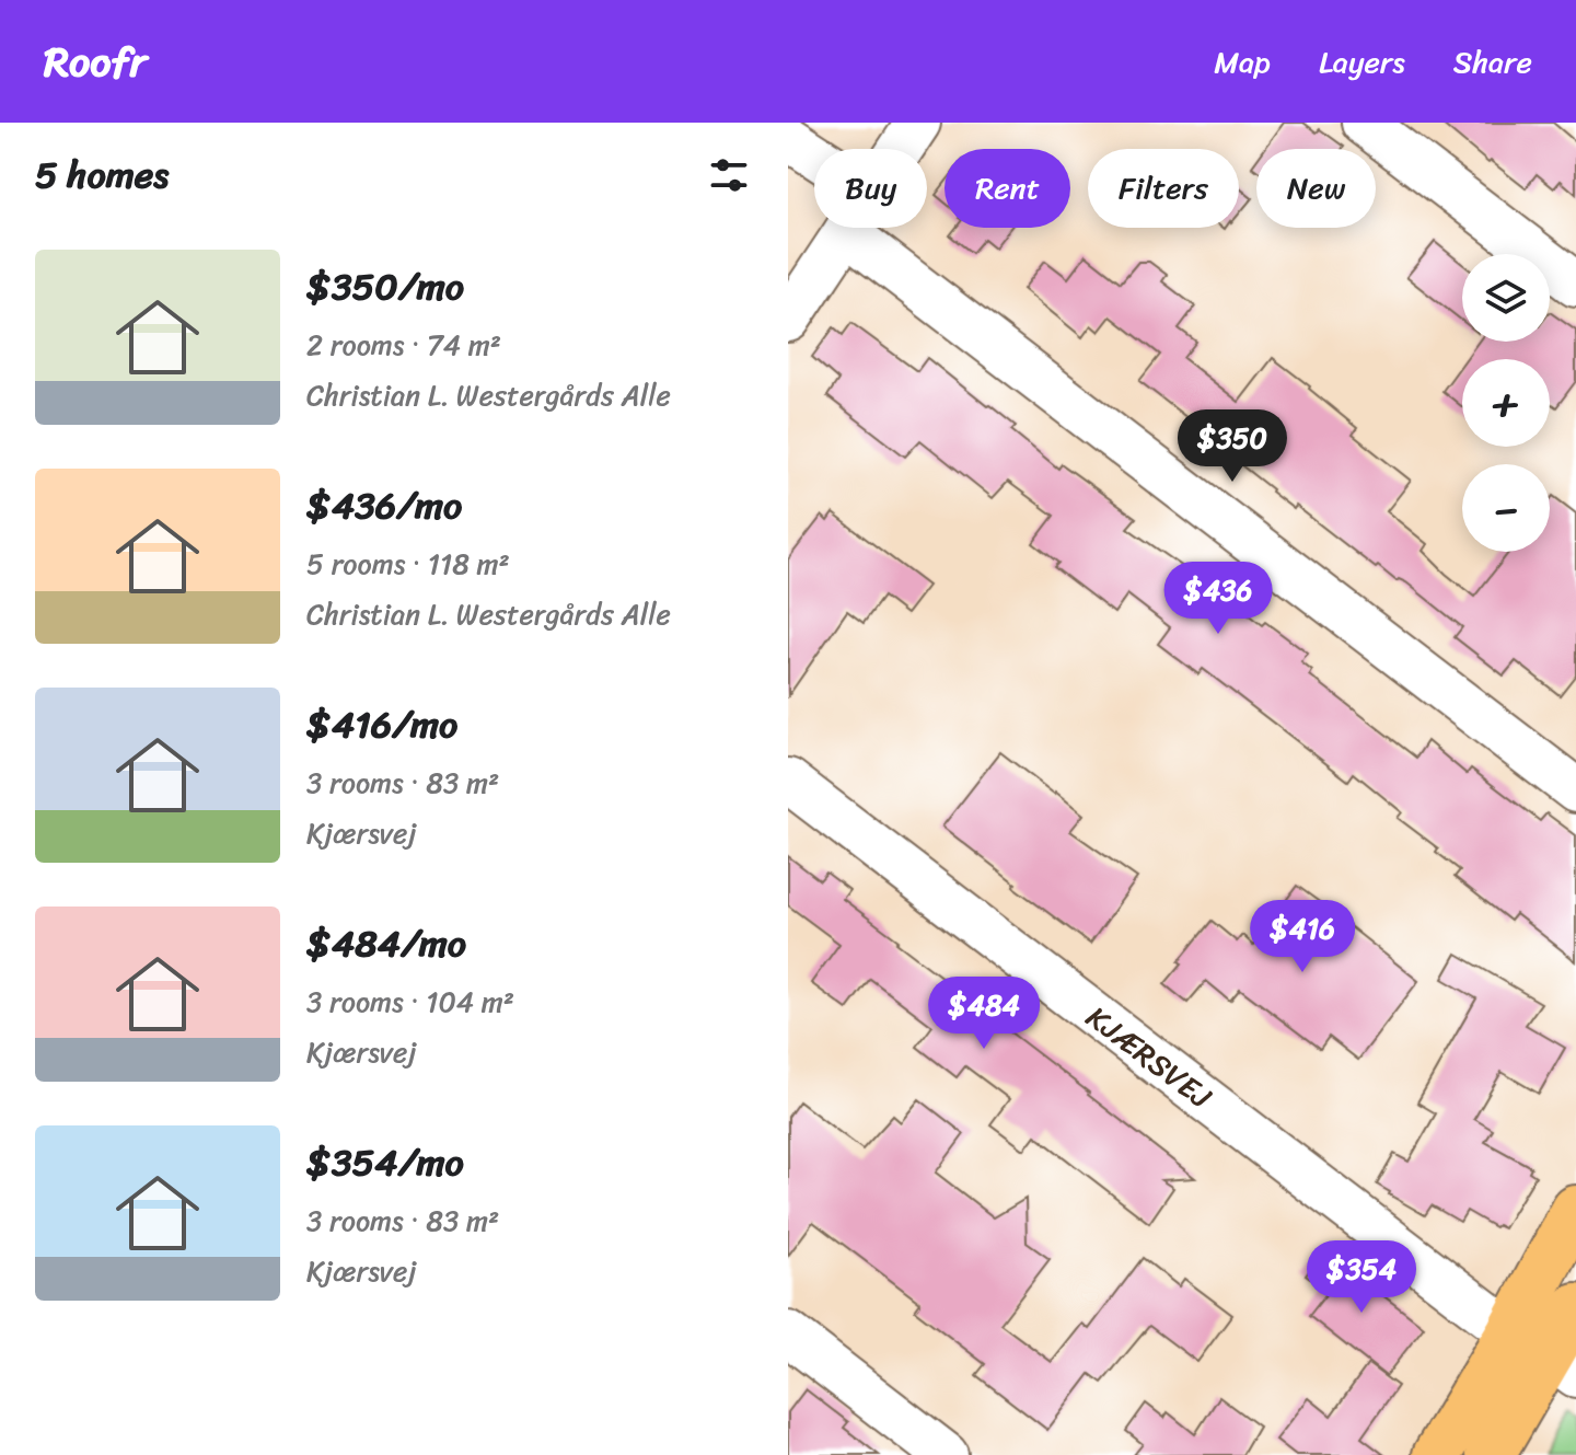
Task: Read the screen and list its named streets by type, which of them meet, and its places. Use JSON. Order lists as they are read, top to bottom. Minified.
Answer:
{"streets":{"street":["KJÆRSVEJ"]},"page":{"header":"Roofr","nav":["Map","Layers","Share"],"heading":"5 homes","chip":["Buy","Rent","Filters","New"],"list":[{"name":"$350/mo","note":"2 rooms · 74 m² · Christian L. Westergårds Alle"},{"name":"$436/mo","note":"5 rooms · 118 m² · Christian L. Westergårds Alle"},{"name":"$416/mo","note":"3 rooms · 83 m² · Kjærsvej"},{"name":"$484/mo","note":"3 rooms · 104 m² · Kjærsvej"},{"name":"$354/mo","note":"3 rooms · 83 m² · Kjærsvej"}],"map_buttons":["+","−"],"price":["$350","$436","$416","$484","$354"]}}
